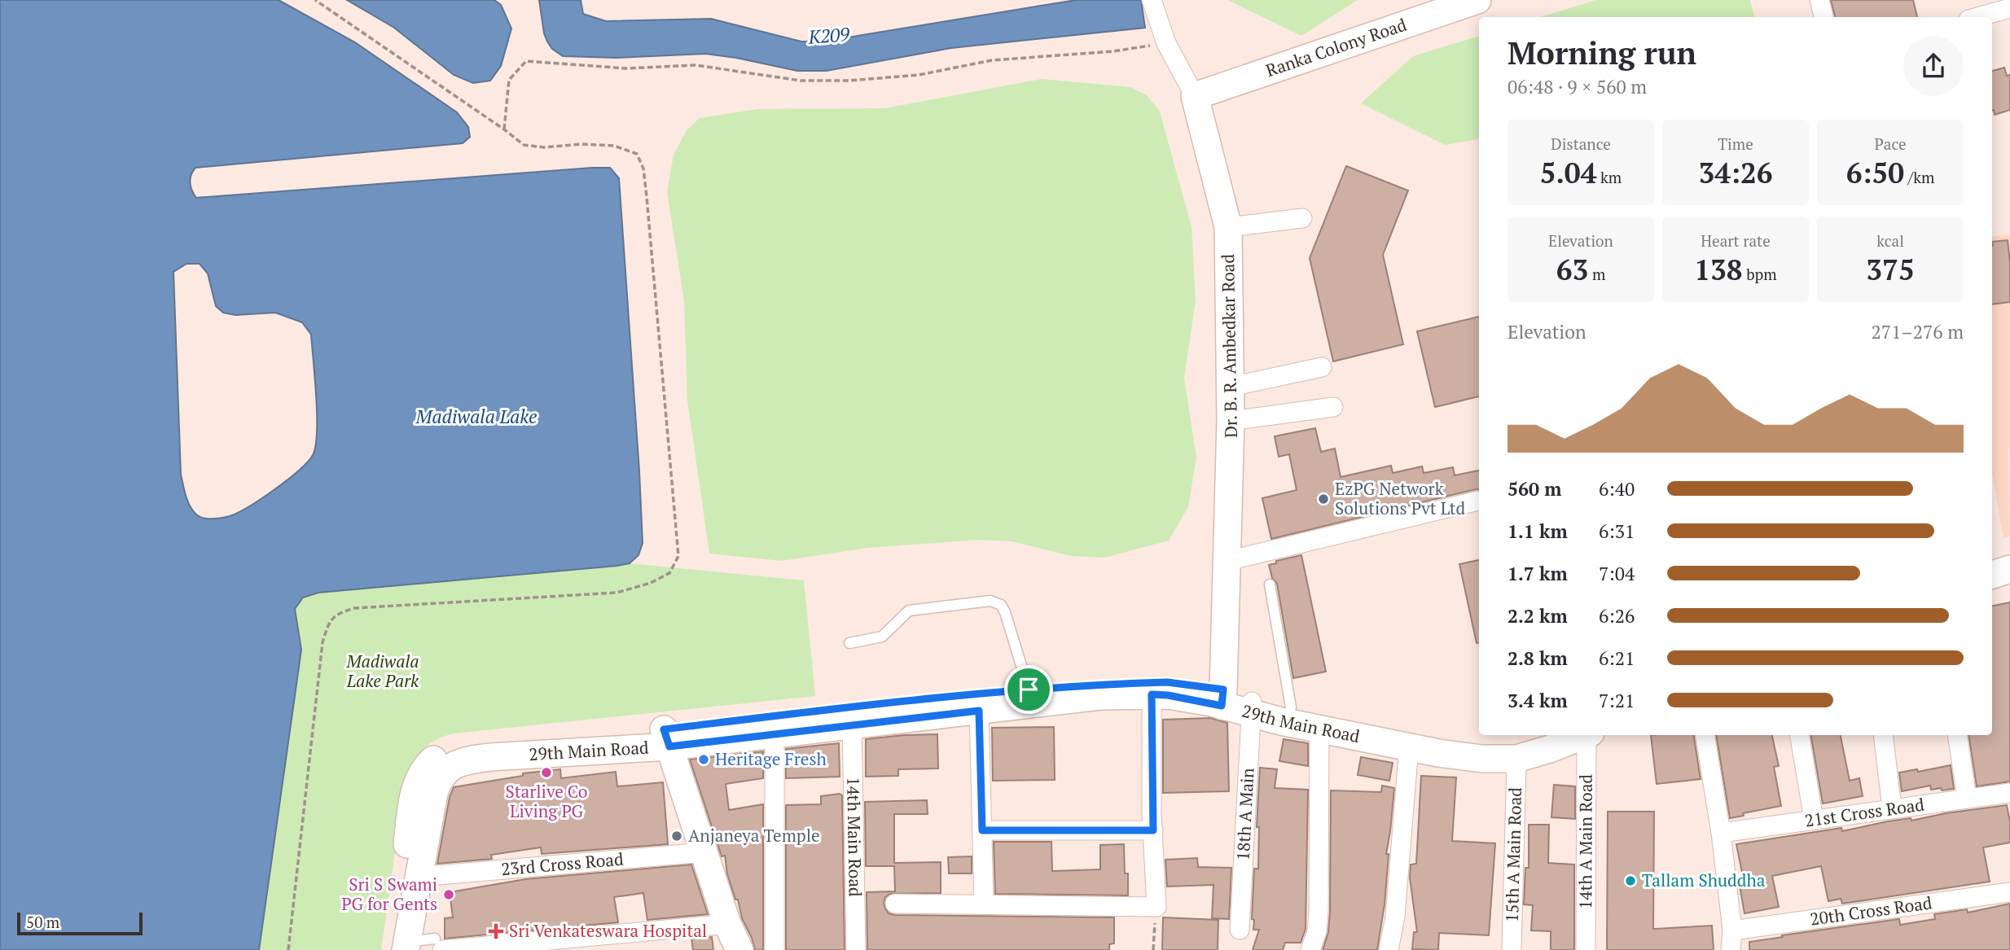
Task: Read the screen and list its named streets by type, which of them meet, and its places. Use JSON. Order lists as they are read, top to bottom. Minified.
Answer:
{"streets":{"main road":["Ranka Colony Road","Dr. B. R. Ambedkar Road","29th Main Road"],"street":["21st Cross Road","18th A Main","14th Main Road","14th A Main Road","15th A Main Road","23rd Cross Road","20th Cross Road"]},"crossings":[["Ranka Colony Road","Dr. B. R. Ambedkar Road"],["Dr. B. R. Ambedkar Road","29th Main Road"],["29th Main Road","18th A Main"],["29th Main Road","14th Main Road"],["29th Main Road","15th A Main Road"],["29th Main Road","23rd Cross Road"]],"water":["K209","Madiwala Lake"],"parks":["Madiwala Lake Park"],"places":{"other":["EzPG Network Solutions Pvt Ltd","Heritage Fresh","Starlive Co Living PG","Anjaneya Temple","Tallam Shuddha","Sri S Swami PG for Gents"],"health":["Sri Venkateswara Hospital"]},"scale_bar":"50 m","page":{"heading":["Morning run","06:48 · 9 × 560 m"],"stats":[["Distance","5.04 km"],["Time","34:26"],["Pace","6:50 /km"],["Elevation","63 m"],["Heart rate","138 bpm"],["kcal","375"]],"chart":["Elevation","271–276 m"],"list":[{"name":"560 m","note":"6:40"},{"name":"1.1 km","note":"6:31"},{"name":"1.7 km","note":"7:04"},{"name":"2.2 km","note":"6:26"},{"name":"2.8 km","note":"6:21"},{"name":"3.4 km","note":"7:21"}],"scale":"50 m"}}
